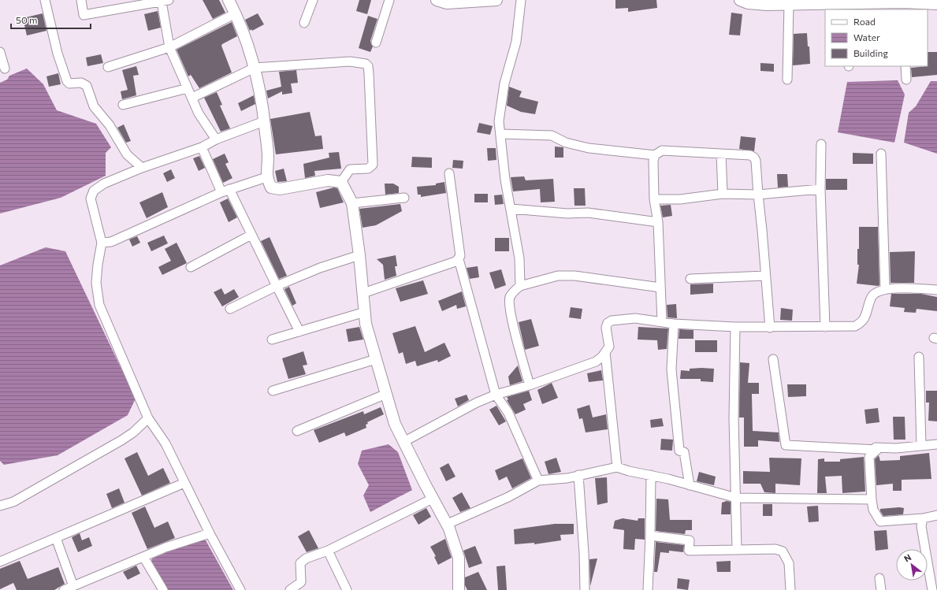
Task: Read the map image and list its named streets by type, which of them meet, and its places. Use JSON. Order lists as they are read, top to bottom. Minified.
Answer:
{"legend":["Road","Water","Building"],"scale_bar":"50 m","north":"top left"}
